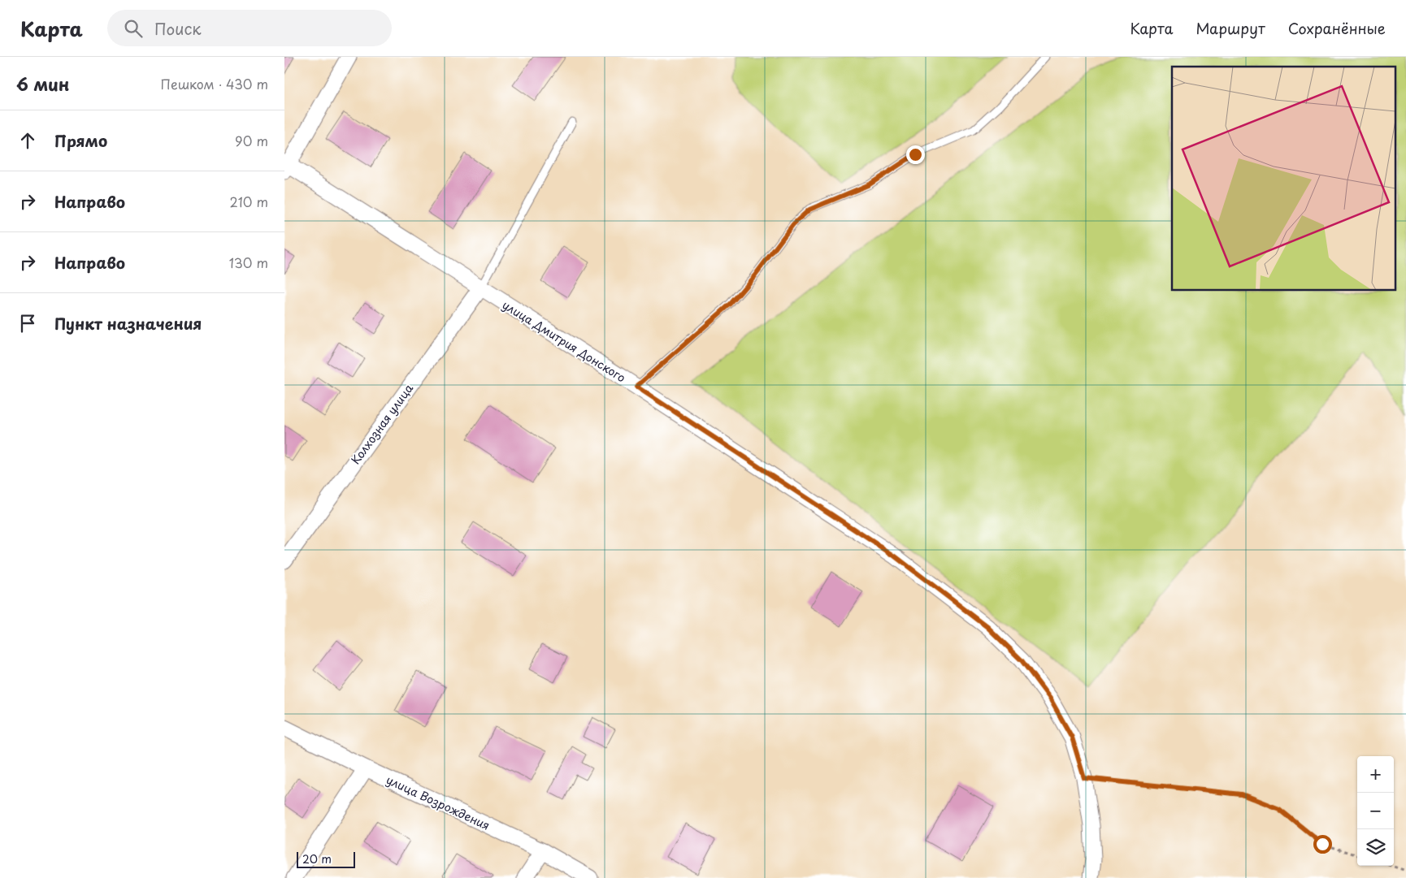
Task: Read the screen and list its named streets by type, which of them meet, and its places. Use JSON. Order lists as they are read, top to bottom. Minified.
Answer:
{"streets":{"street":["улица Дмитрия Донского","Колхозная улица","улица Возрождения"]},"crossings":[["улица Дмитрия Донского","Колхозная улица"]],"scale_bar":"20 m","page":{"header":"Карта","search":"Поиск","nav":["Карта","Маршрут","Сохранённые"],"heading":["6 мин","Пешком · 430 m"],"list":[["Прямо","90 m"],["Направо","210 m"],["Направо","130 m"],"Пункт назначения"],"map_buttons":["+","−"],"scale":"20 m"}}
